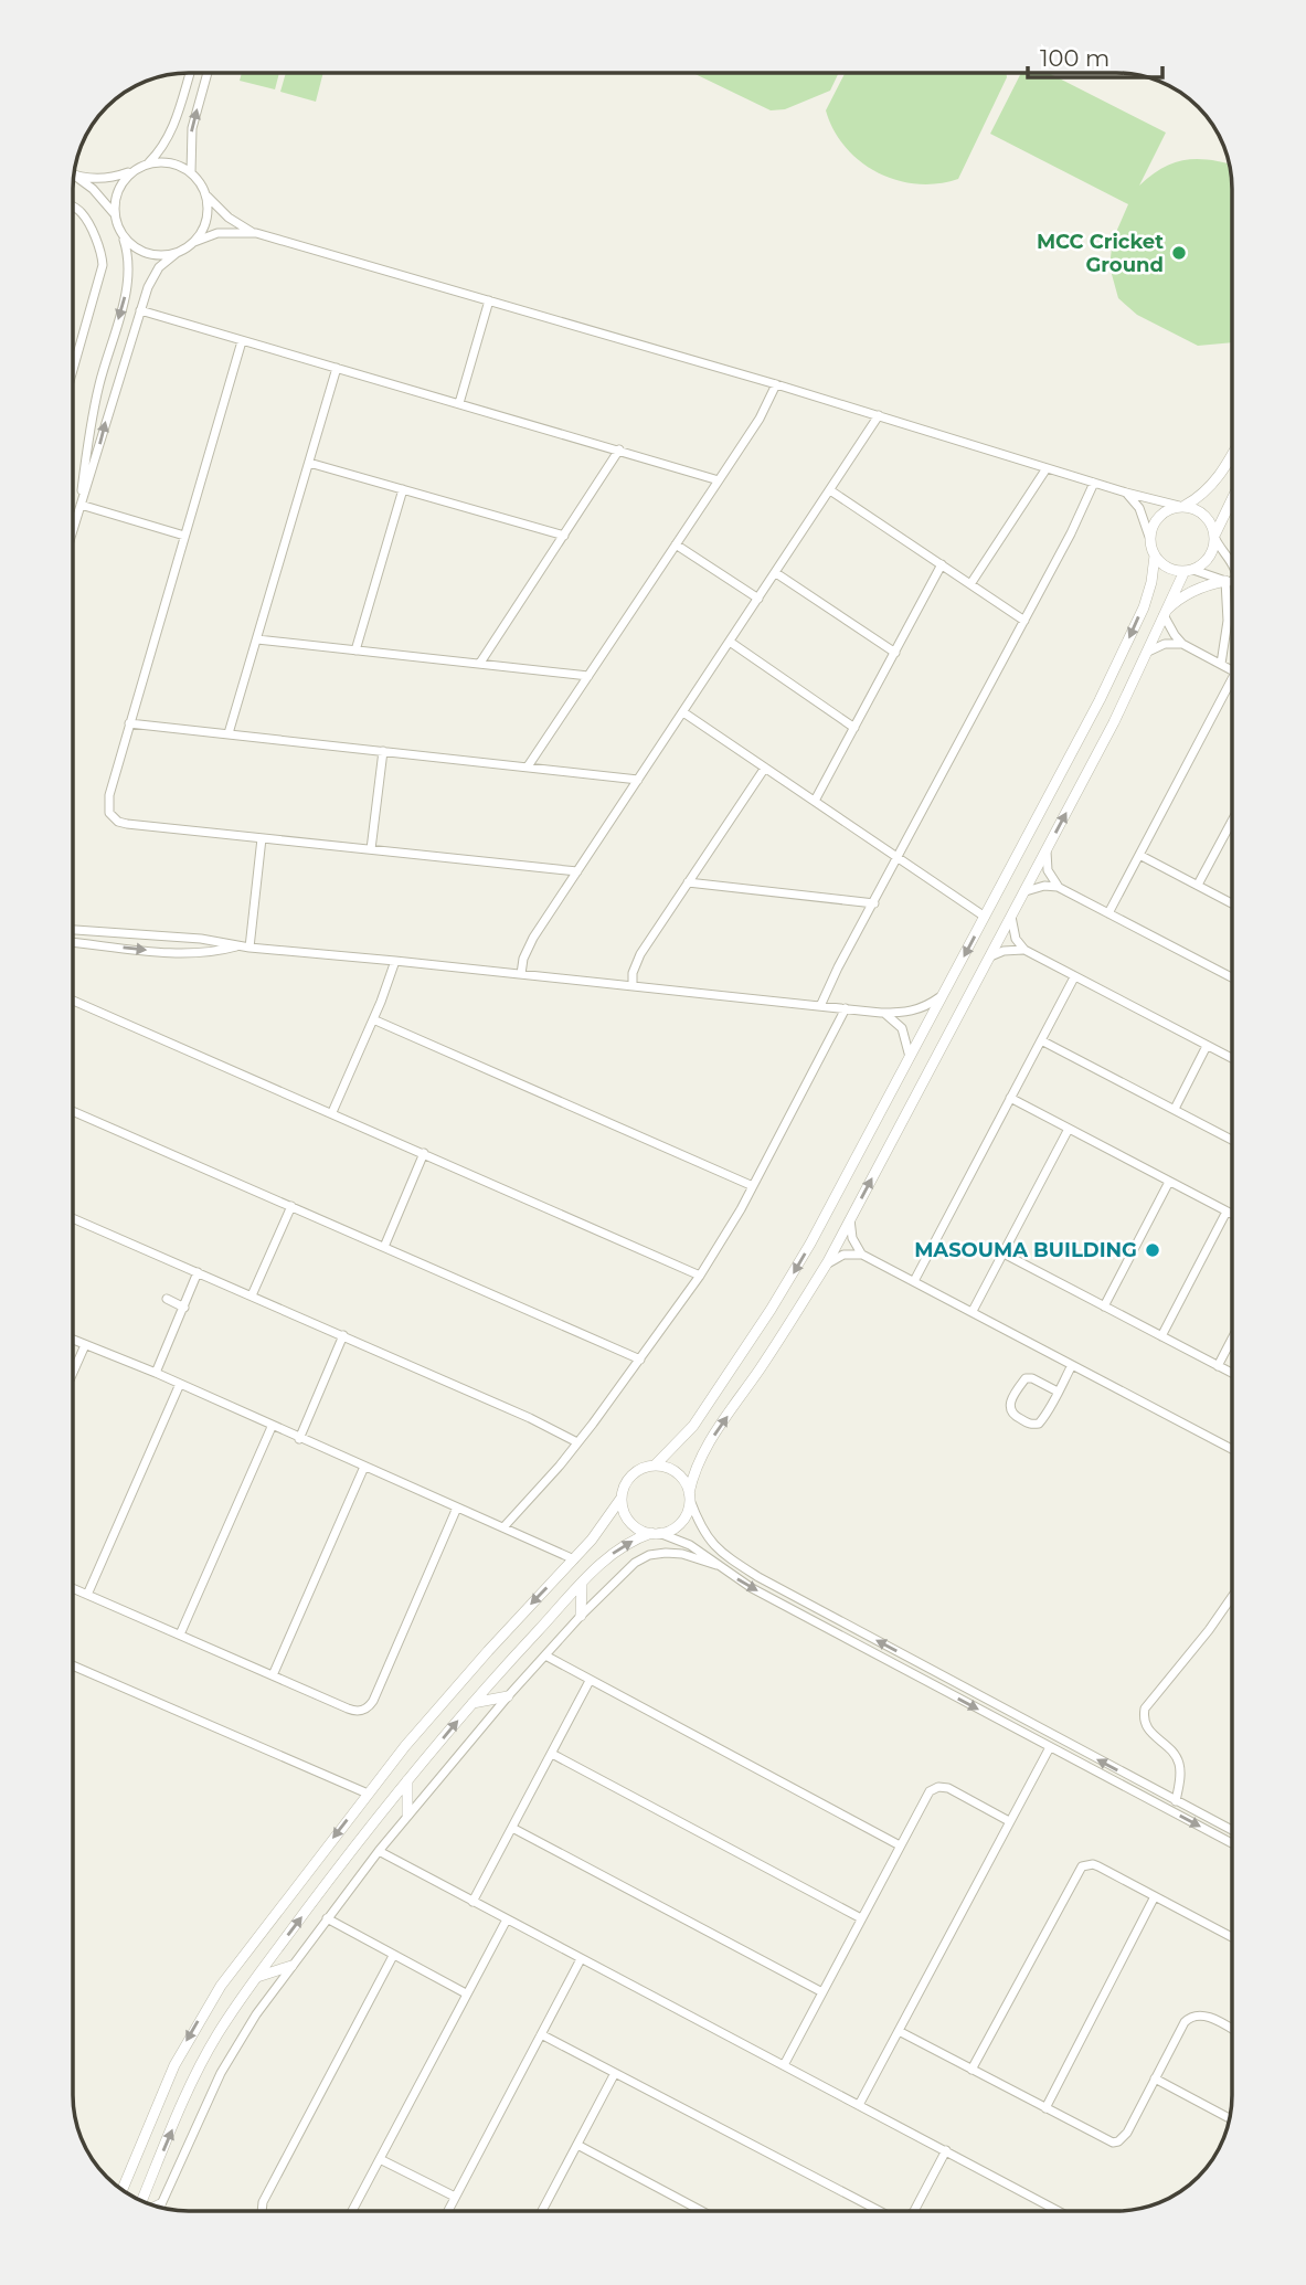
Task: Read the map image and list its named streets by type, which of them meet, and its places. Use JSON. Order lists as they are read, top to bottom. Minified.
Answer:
{"places":["MCC Cricket Ground","MASOUMA BUILDING"],"scale_bar":"100 m"}
